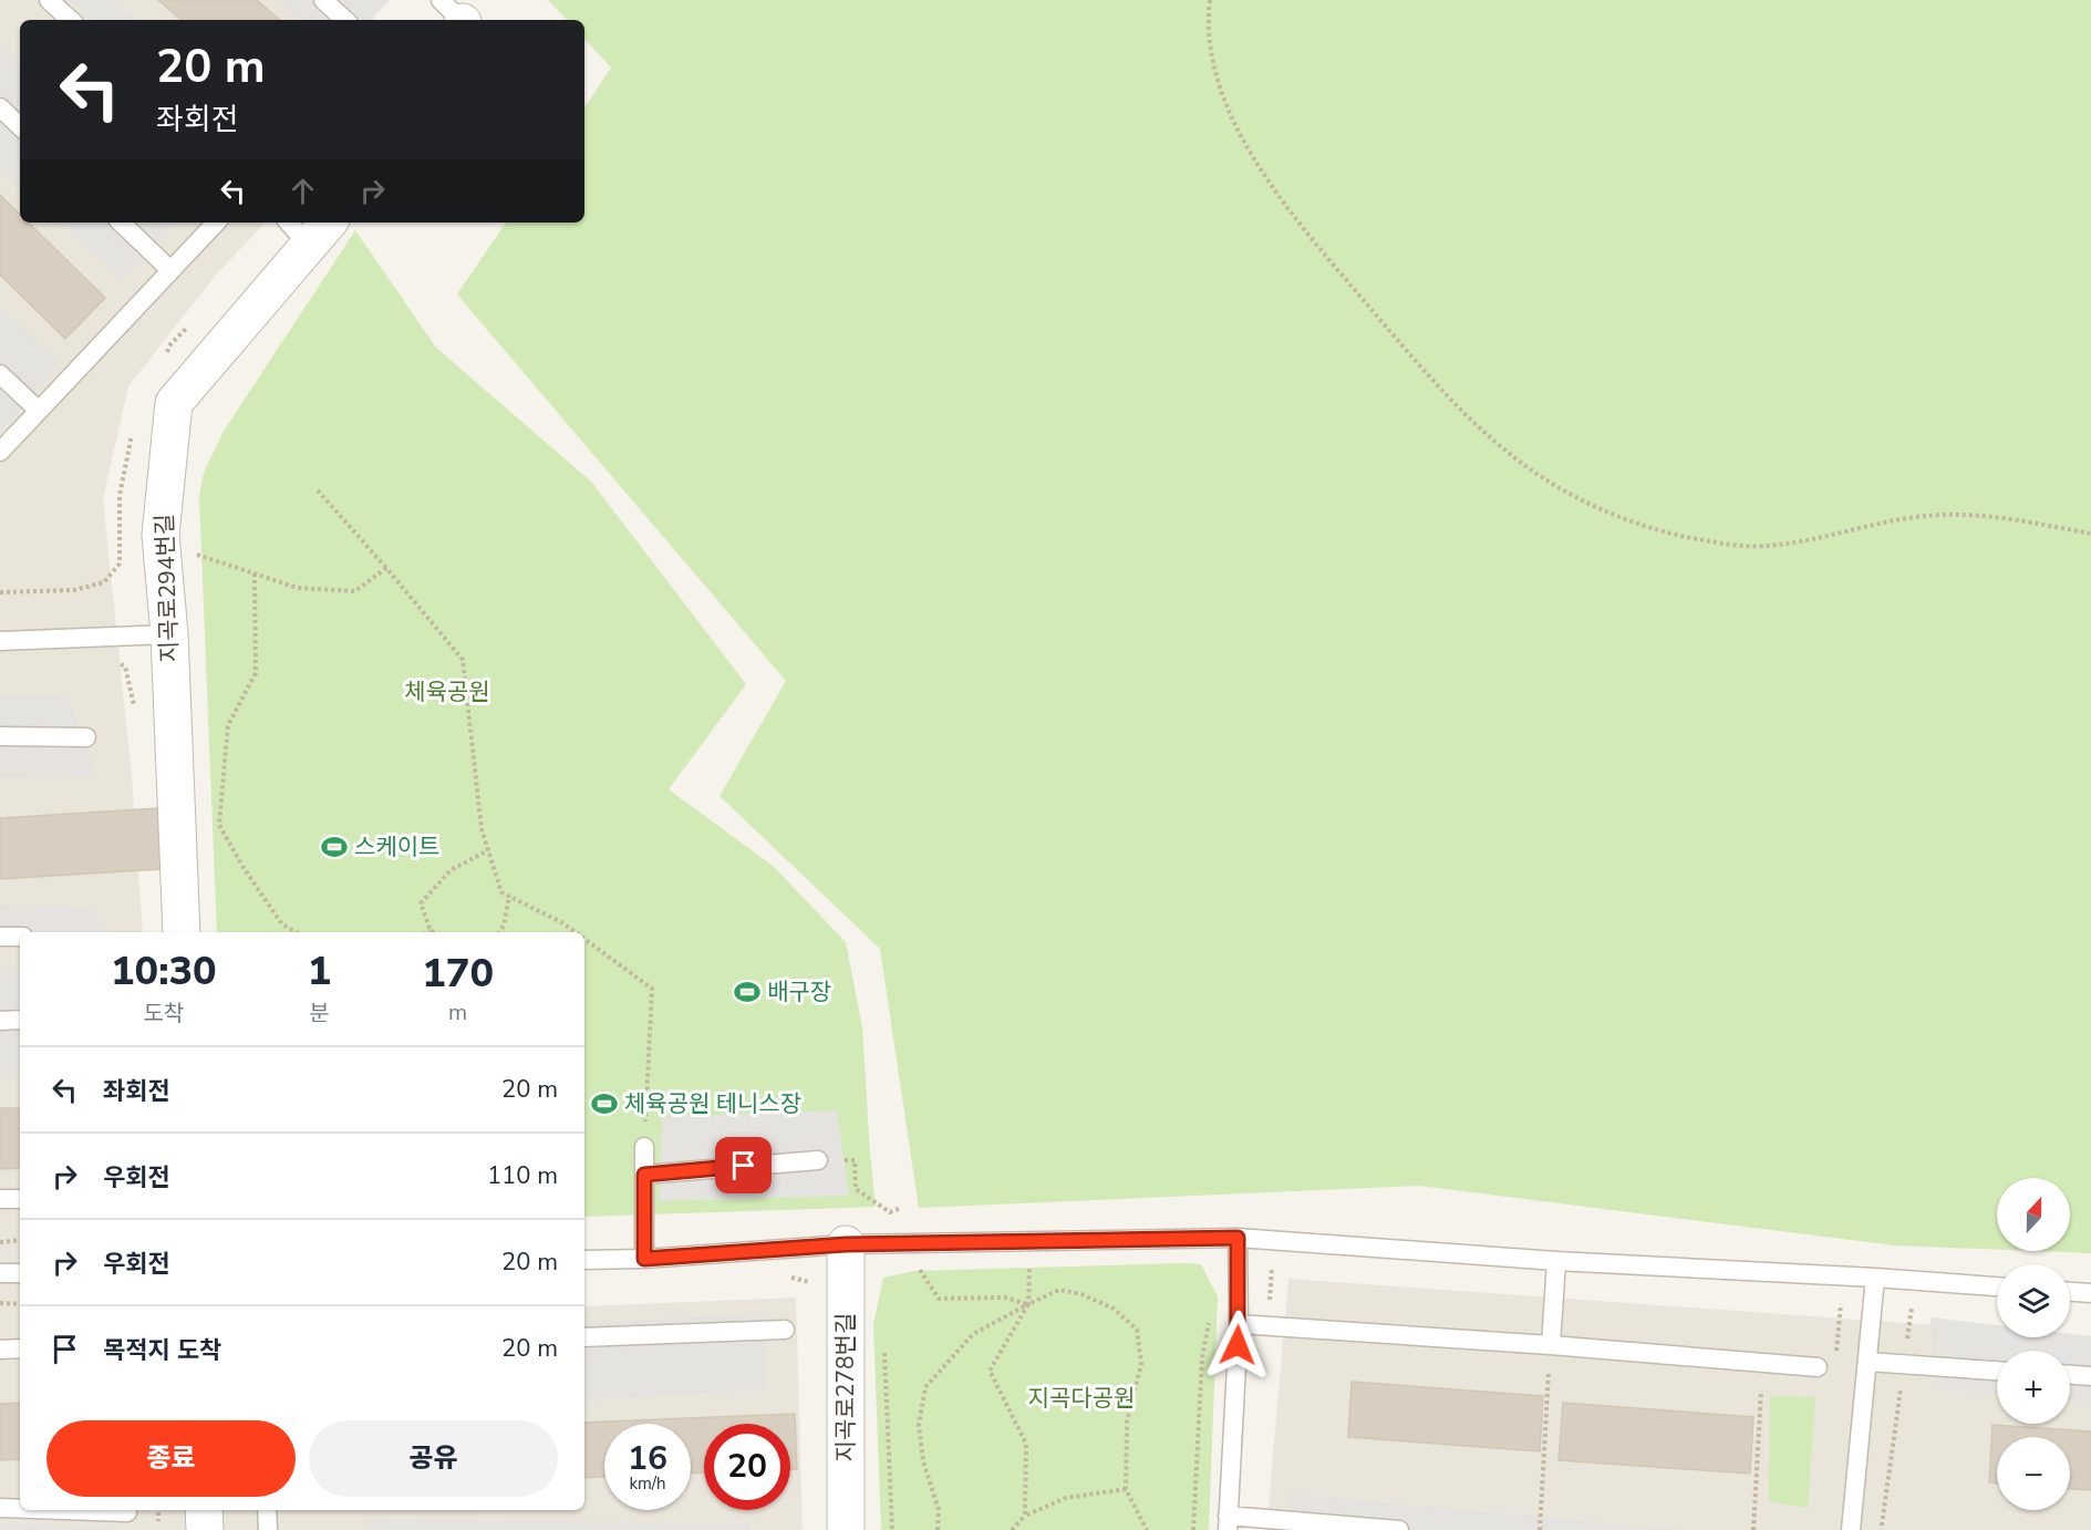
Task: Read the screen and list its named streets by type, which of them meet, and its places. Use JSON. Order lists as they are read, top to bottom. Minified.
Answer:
{"streets":{"street":["지곡로294번길","지곡로278번길"]},"parks":["체육공원","지곡다공원"],"places":{"sports":["스케이트","배구장","체육공원 테니스장"]},"north":"top","page":{"turn":["20 m","좌회전"],"eta":["10:30","도착","1","분","170","m"],"list":[{"name":"좌회전","value":"20 m"},{"name":"우회전","value":"110 m"},{"name":"우회전","value":"20 m"},{"name":"목적지 도착","value":"20 m"}],"map_buttons":["+","−"],"buttons":["종료","공유"],"speed":"16 km/h","limit":"20"}}
